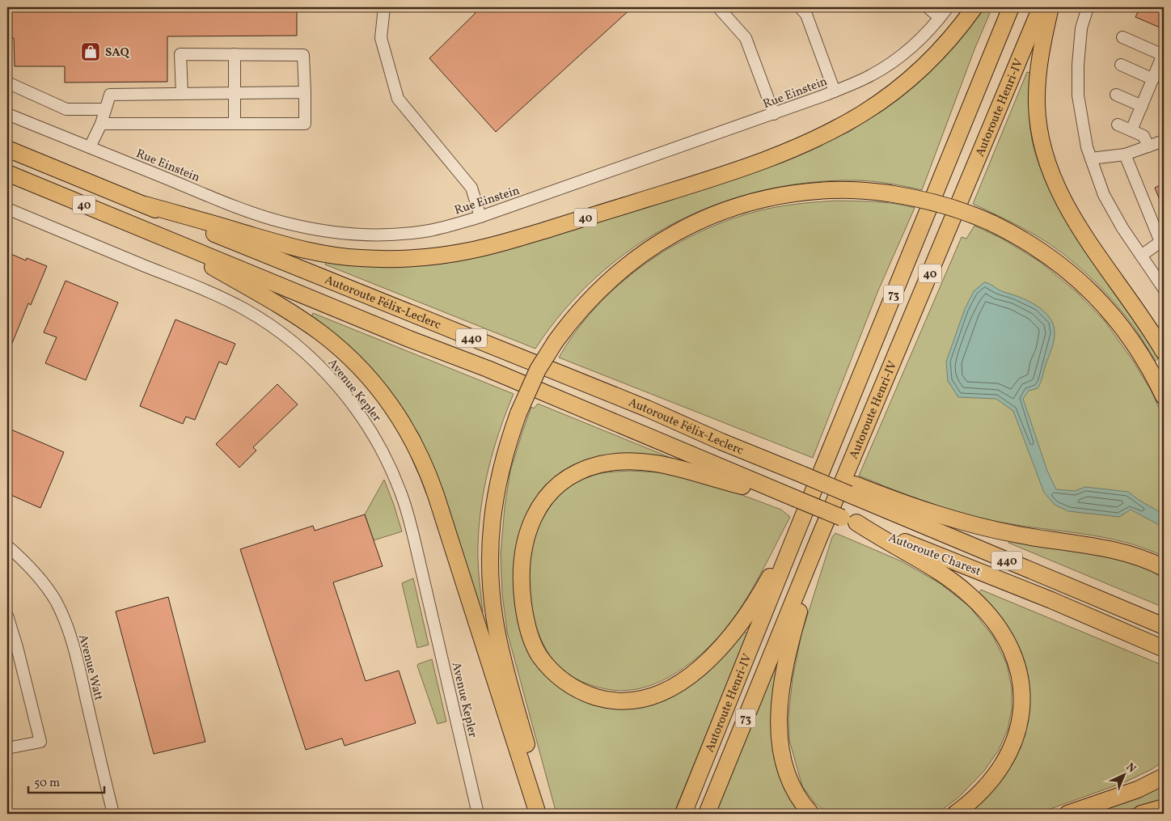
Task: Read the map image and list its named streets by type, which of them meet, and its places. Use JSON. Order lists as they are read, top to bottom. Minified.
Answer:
{"streets":{"highway":["Autoroute Henri-IV","40","73","Autoroute Félix-Leclerc","440","Autoroute Charest"],"street":["Rue Einstein","Avenue Kepler","Avenue Watt"]},"crossings":[["40","Autoroute Félix-Leclerc"],["Autoroute Félix-Leclerc","Autoroute Charest"]],"places":{"shop":["SAQ"]},"scale_bar":"50 m","north":"top right"}
